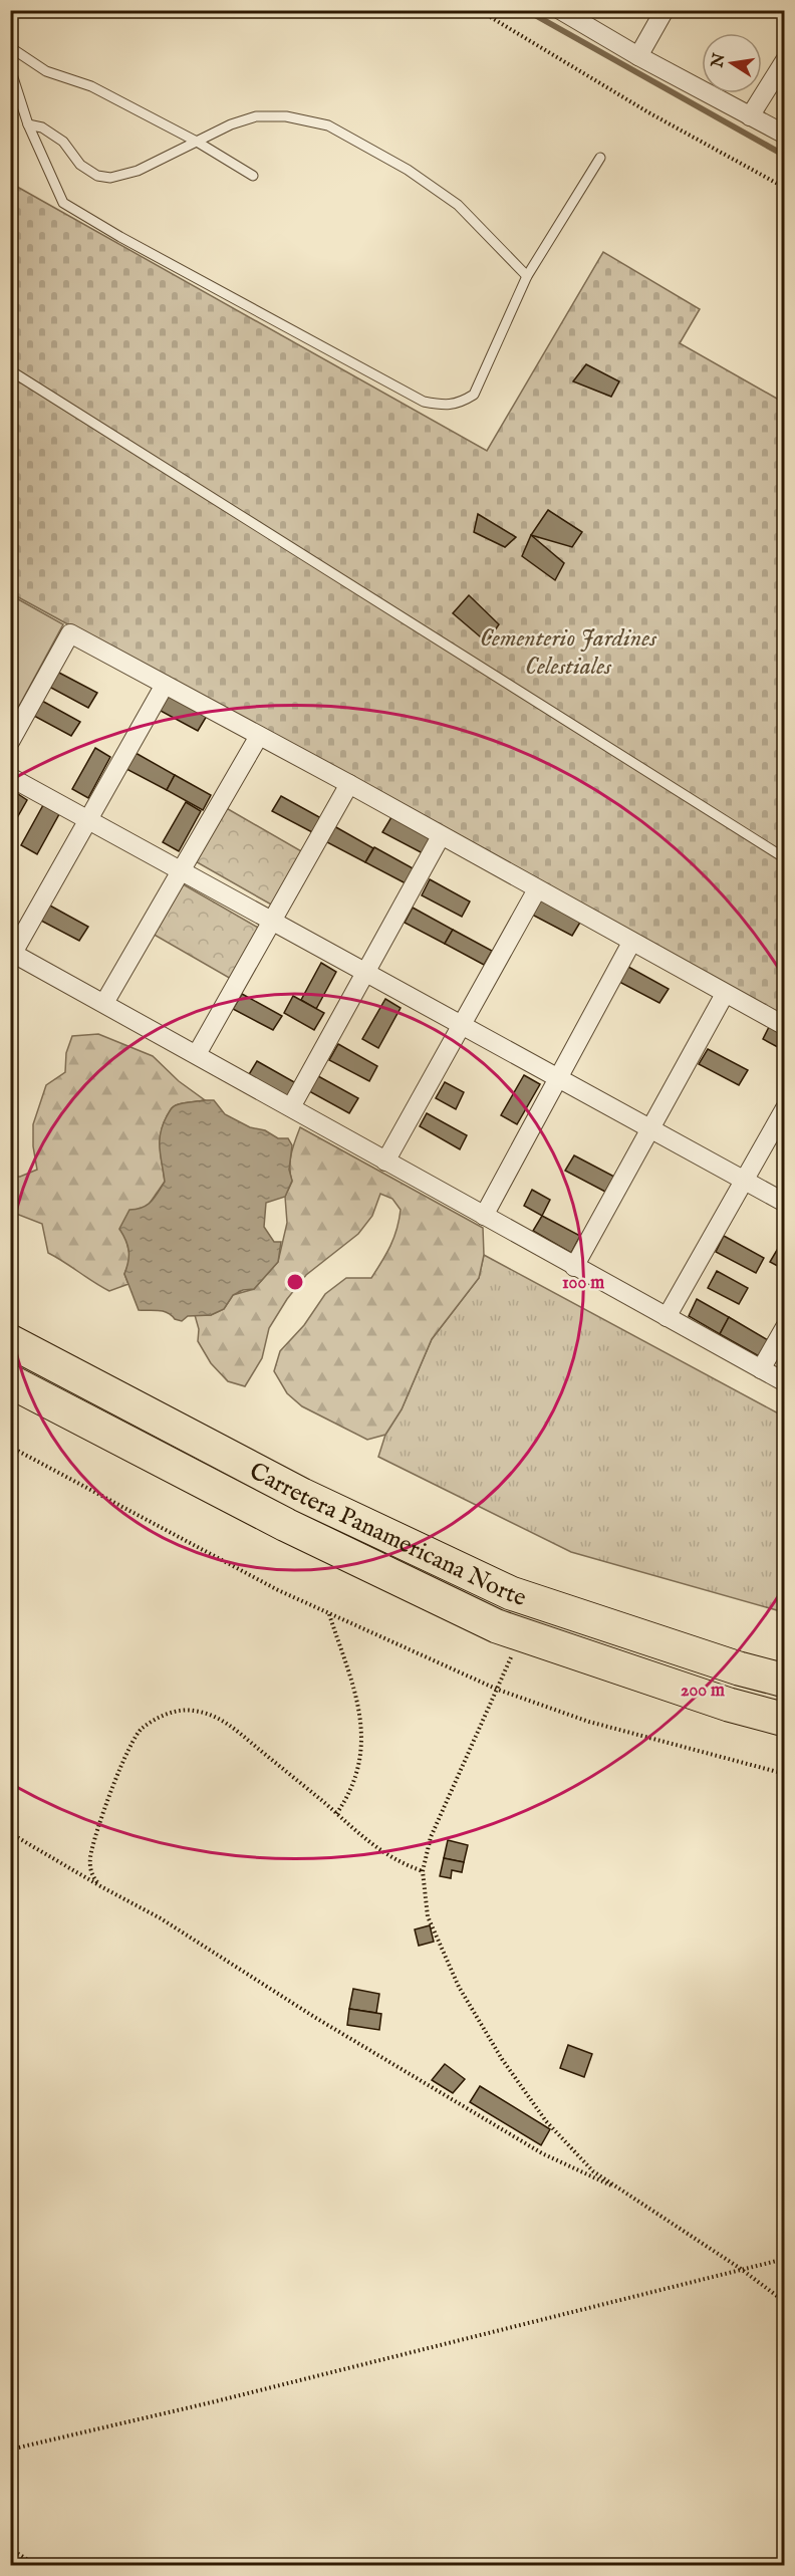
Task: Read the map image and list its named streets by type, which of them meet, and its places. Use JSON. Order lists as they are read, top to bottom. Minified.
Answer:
{"streets":{"highway":["Carretera Panamericana Norte"]},"parks":["Cementerio Jardines Celestiales"],"north":"left","rings":["100 m","200 m"]}
